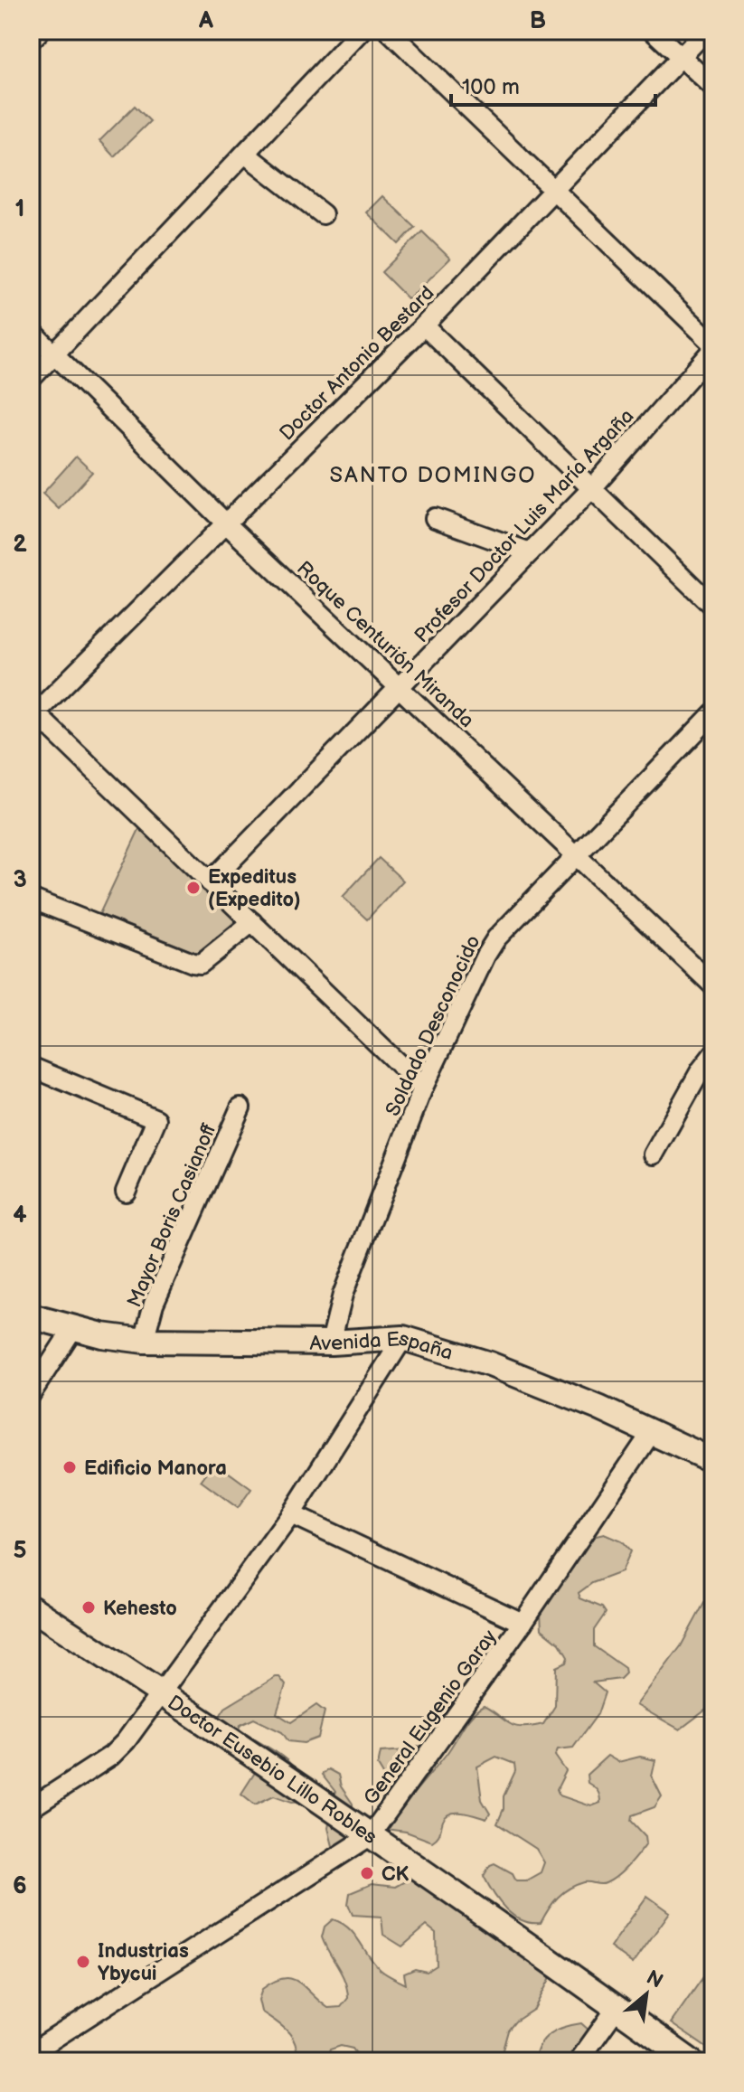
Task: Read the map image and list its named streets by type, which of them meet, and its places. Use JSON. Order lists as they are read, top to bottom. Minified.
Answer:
{"streets":{"main road":["Avenida España","Doctor Eusebio Lillo Robles"],"street":["Doctor Antonio Bestard","Profesor Doctor Luis María Argaña","Roque Centurión Miranda","Soldado Desconocido","Mayor Boris Casianoff","General Eugenio Garay"]},"crossings":[["Doctor Antonio Bestard","Roque Centurión Miranda"],["Profesor Doctor Luis María Argaña","Roque Centurión Miranda"],["Roque Centurión Miranda","Soldado Desconocido"],["Soldado Desconocido","Avenida España"],["Mayor Boris Casianoff","Avenida España"],["Avenida España","General Eugenio Garay"],["General Eugenio Garay","Doctor Eusebio Lillo Robles"]],"districts":["SANTO DOMINGO"],"places":["Expeditus (Expedito)","Edificio Manora","Kehesto","CK","Industrias Ybycui"],"scale_bar":"100 m","north":"top right","grid":{"columns":["A","B"],"rows":["1","2","3","4","5","6"]}}
